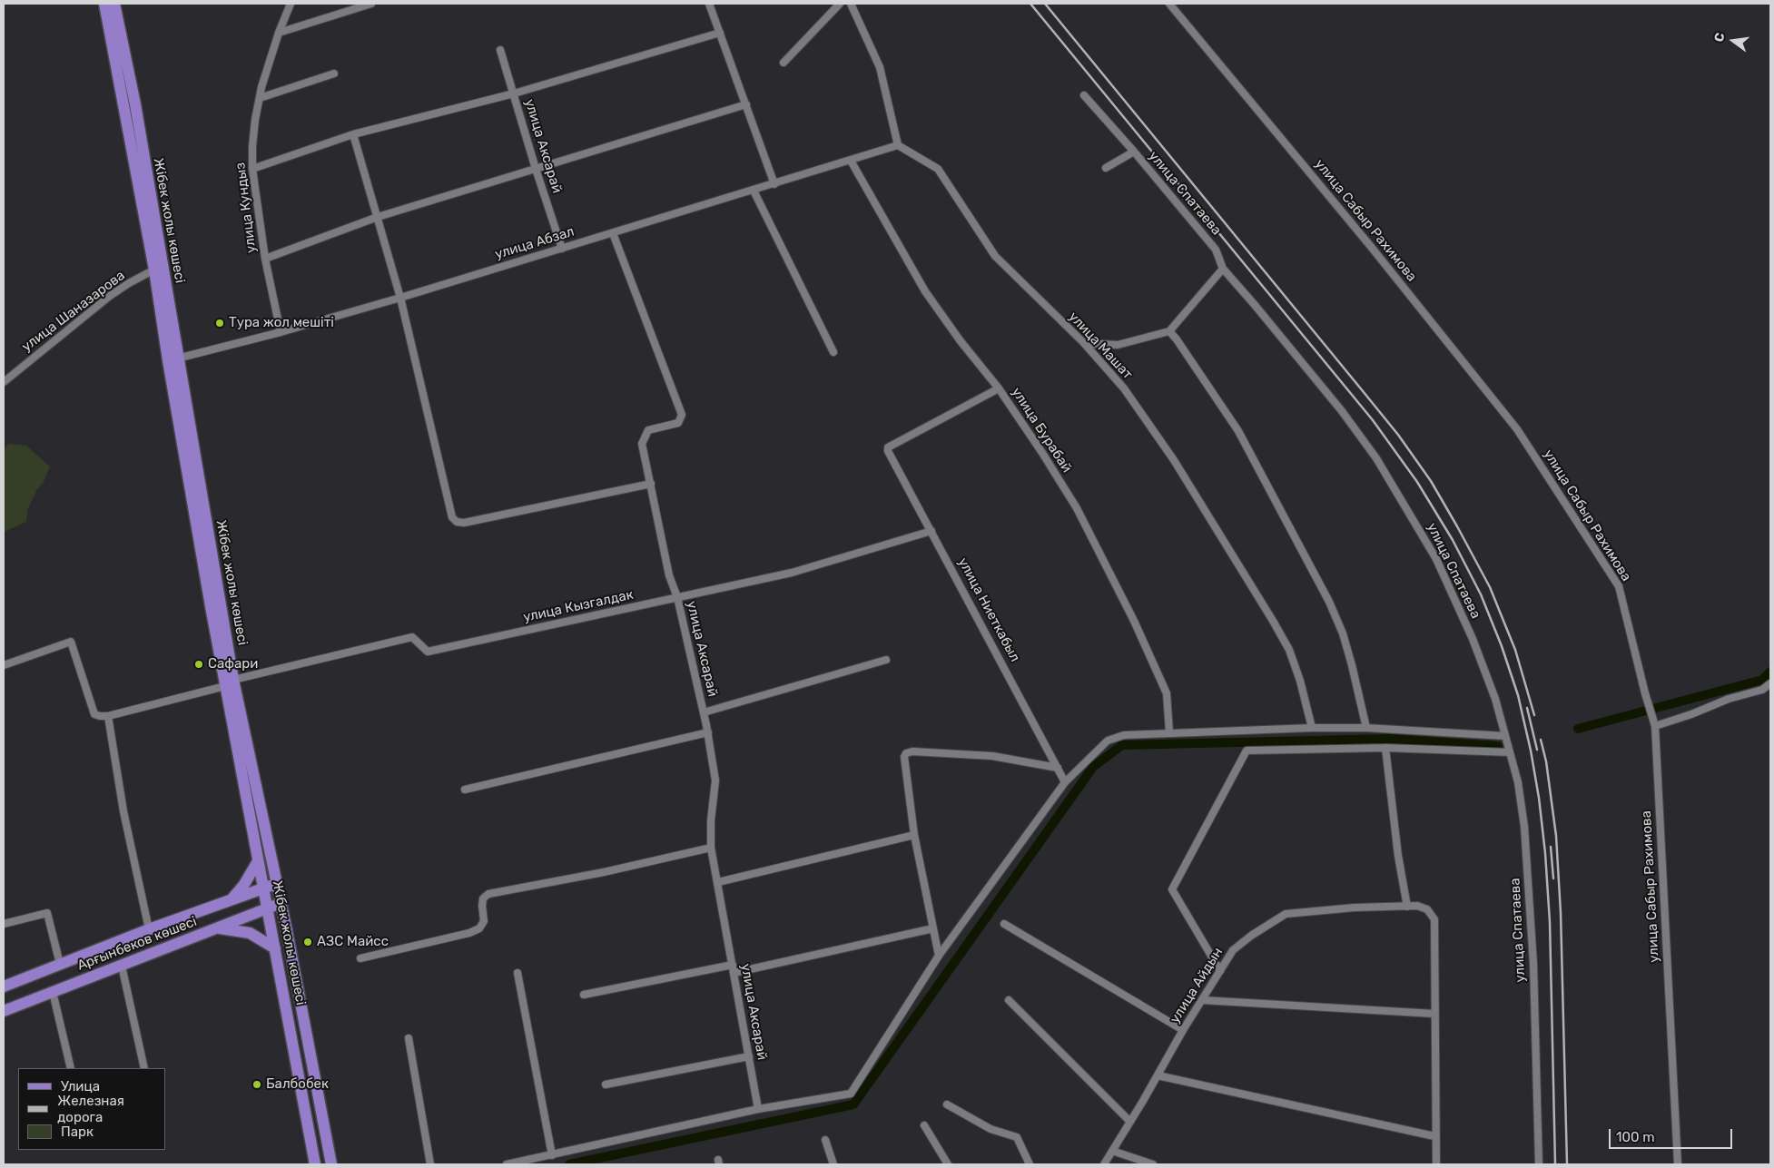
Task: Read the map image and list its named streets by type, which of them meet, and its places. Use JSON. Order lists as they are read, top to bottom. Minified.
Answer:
{"streets":{"main road":["Жібек жолы көшесі","Арғынбеков көшесі"],"street":["улица Аксарай","улица Спатаева","улица Кундыз","улица Сабыр Рахимова","улица Абзал","улица Шаназарова","улица Машат","улица Бурабай","улица Кызгалдак","улица Ниеткабыл","улица Айдын"]},"crossings":[["улица Аксарай","улица Абзал"],["улица Аксарай","улица Кызгалдак"],["улица Кундыз","улица Абзал"],["Жібек жолы көшесі","улица Абзал"],["Жібек жолы көшесі","улица Шаназарова"],["Жібек жолы көшесі","улица Кызгалдак"],["Жібек жолы көшесі","Арғынбеков көшесі"],["улица Абзал","улица Машат"],["улица Абзал","улица Бурабай"],["улица Бурабай","улица Ниеткабыл"],["улица Кызгалдак","улица Ниеткабыл"]],"places":["Тура жол мешіті","Сафари","АЗС Майсс","Балбобек"],"legend":["Улица","Железная дорога","Парк"],"scale_bar":"100 m","north":"left"}
